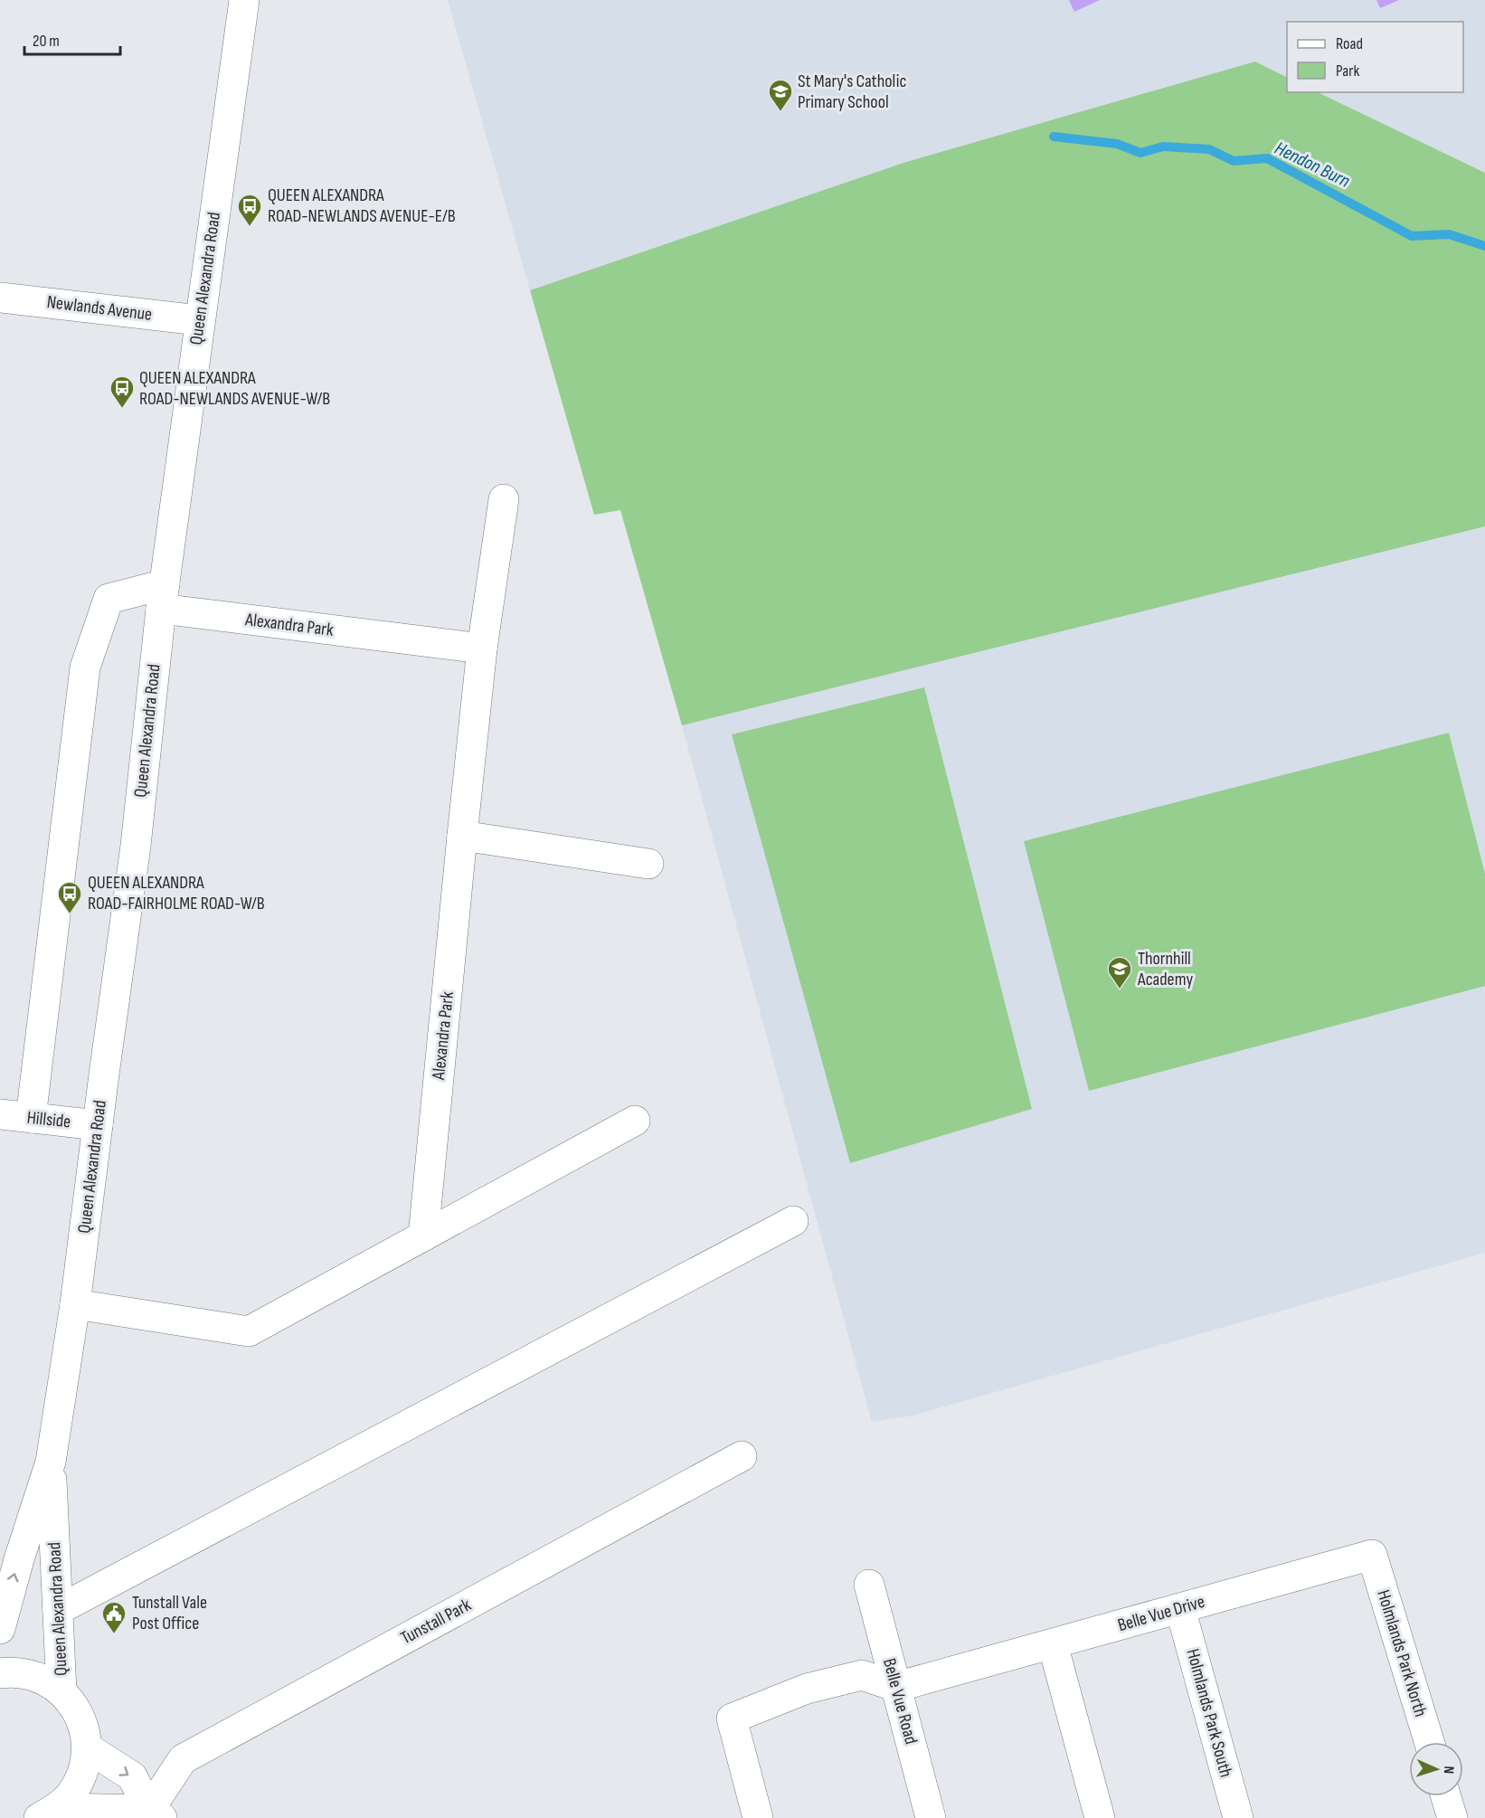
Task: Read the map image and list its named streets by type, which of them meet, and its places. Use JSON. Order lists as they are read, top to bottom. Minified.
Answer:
{"streets":{"street":["Queen Alexandra Road","Newlands Avenue","Alexandra Park","Hillside","Belle Vue Drive","Tunstall Park","Holmlands Park North","Belle Vue Road","Holmlands Park South"]},"crossings":[["Queen Alexandra Road","Newlands Avenue"],["Queen Alexandra Road","Alexandra Park"],["Queen Alexandra Road","Hillside"],["Belle Vue Drive","Holmlands Park North"],["Belle Vue Drive","Belle Vue Road"],["Belle Vue Drive","Holmlands Park South"]],"water":["Hendon Burn"],"places":{"school or university":["St Mary's Catholic Primary School","Thornhill Academy"],"bus stop":["QUEEN ALEXANDRA ROAD-NEWLANDS AVENUE-E/B","QUEEN ALEXANDRA ROAD-NEWLANDS AVENUE-W/B","QUEEN ALEXANDRA ROAD-FAIRHOLME ROAD-W/B"],"public building":["Tunstall Vale Post Office"]},"legend":["Road","Park"],"scale_bar":"20 m","north":"right"}
